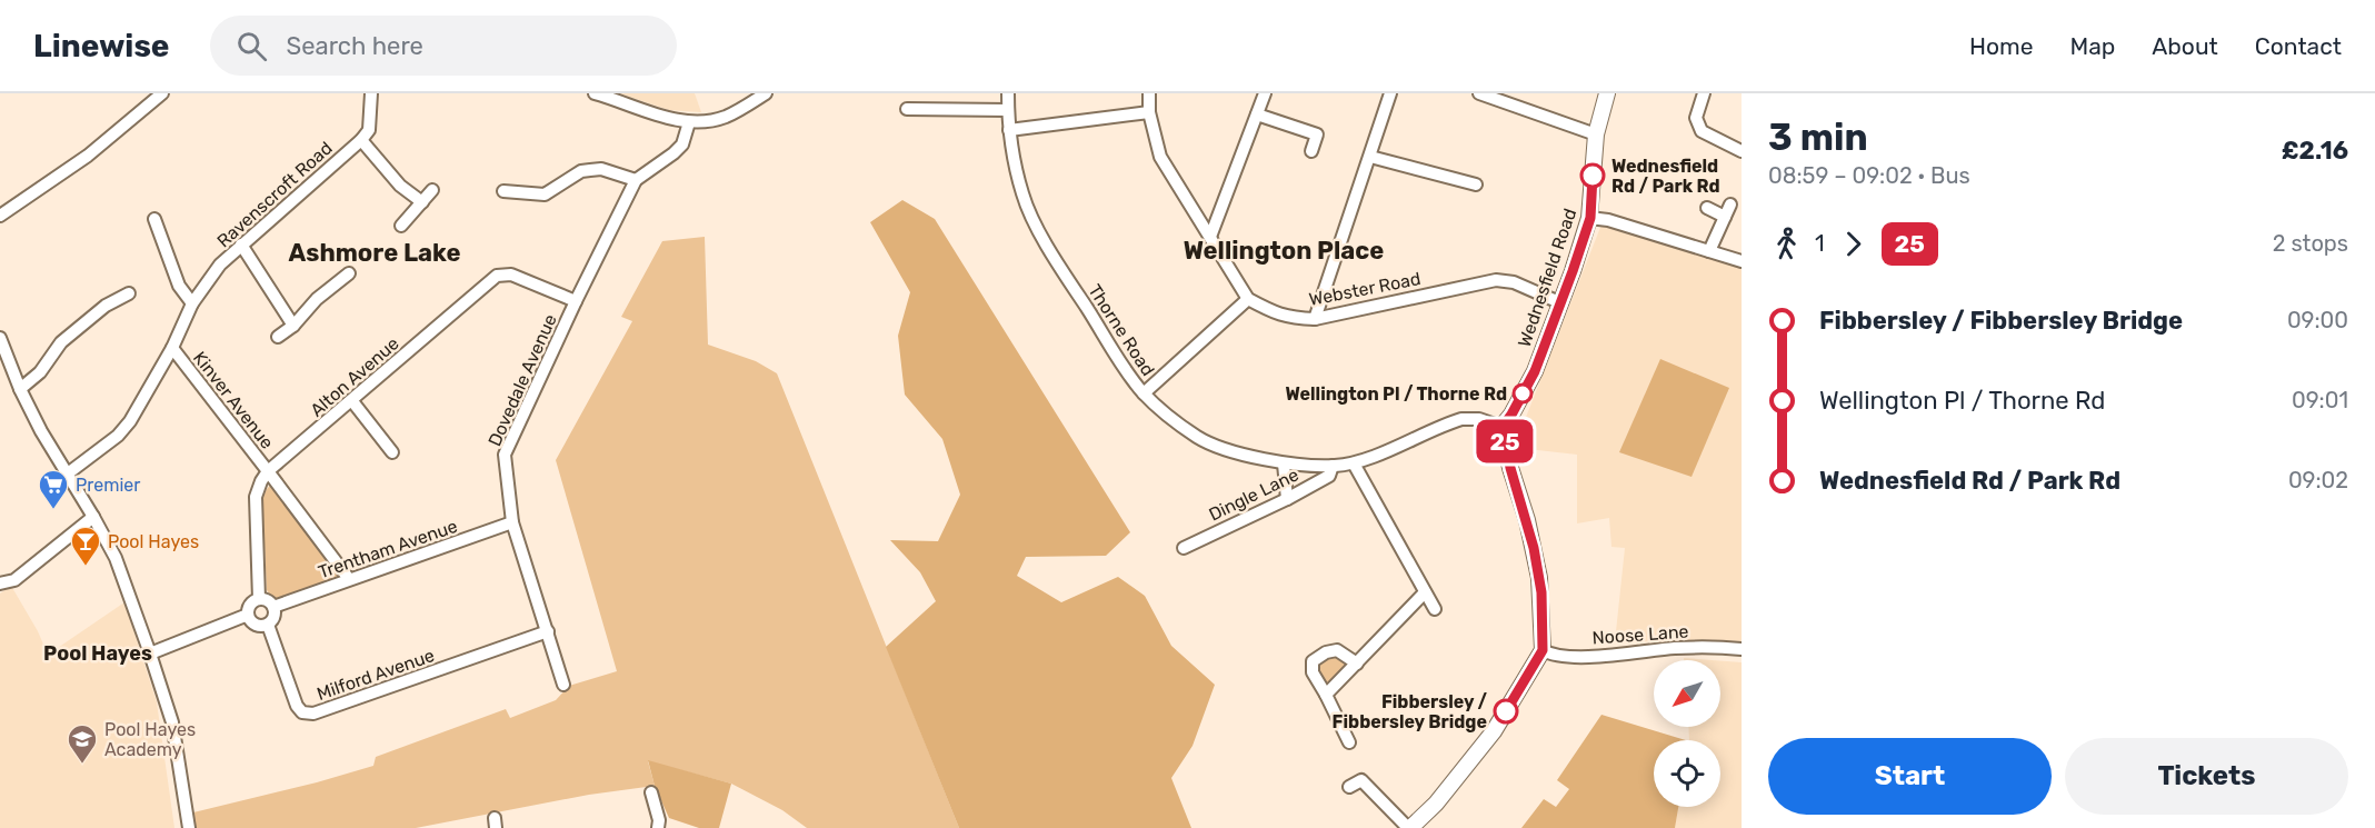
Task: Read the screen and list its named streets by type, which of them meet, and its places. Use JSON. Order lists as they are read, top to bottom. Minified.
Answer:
{"streets":{"main road":["Wednesfield Road"],"street":["Ravenscroft Road","Webster Road","Thorne Road","Alton Avenue","Dovedale Avenue","Kinver Avenue","Dingle Lane","Trentham Avenue","Noose Lane","Milford Avenue"]},"crossings":[["Ravenscroft Road","Kinver Avenue"],["Wednesfield Road","Webster Road"],["Wednesfield Road","Thorne Road"],["Thorne Road","Dingle Lane"],["Alton Avenue","Dovedale Avenue"],["Alton Avenue","Kinver Avenue"],["Alton Avenue","Trentham Avenue"],["Alton Avenue","Milford Avenue"],["Dovedale Avenue","Trentham Avenue"],["Dovedale Avenue","Milford Avenue"],["Kinver Avenue","Trentham Avenue"],["Trentham Avenue","Milford Avenue"]],"districts":["Wellington Place","Ashmore Lake","Pool Hayes"],"places":{"other":["Wednesfield Rd / Park Rd","Wellington Pl / Thorne Rd","Fibbersley / Fibbersley Bridge"],"supermarket":["Premier"],"bar":["Pool Hayes"],"school or university":["Pool Hayes Academy"]},"lines":["bus line 25"],"north":"bottom left","page":{"header":"Linewise","search":"Search here","nav":["Home","Map","About","Contact"],"on_map":"25","heading":["3 min","08:59 – 09:02 · Bus","£2.16"],"legs":["1","25","2 stops"],"list":[{"name":"Fibbersley / Fibbersley Bridge","value":"09:00"},{"name":"Wellington Pl / Thorne Rd","value":"09:01"},{"name":"Wednesfield Rd / Park Rd","value":"09:02"}],"buttons":["Start","Tickets"]}}
